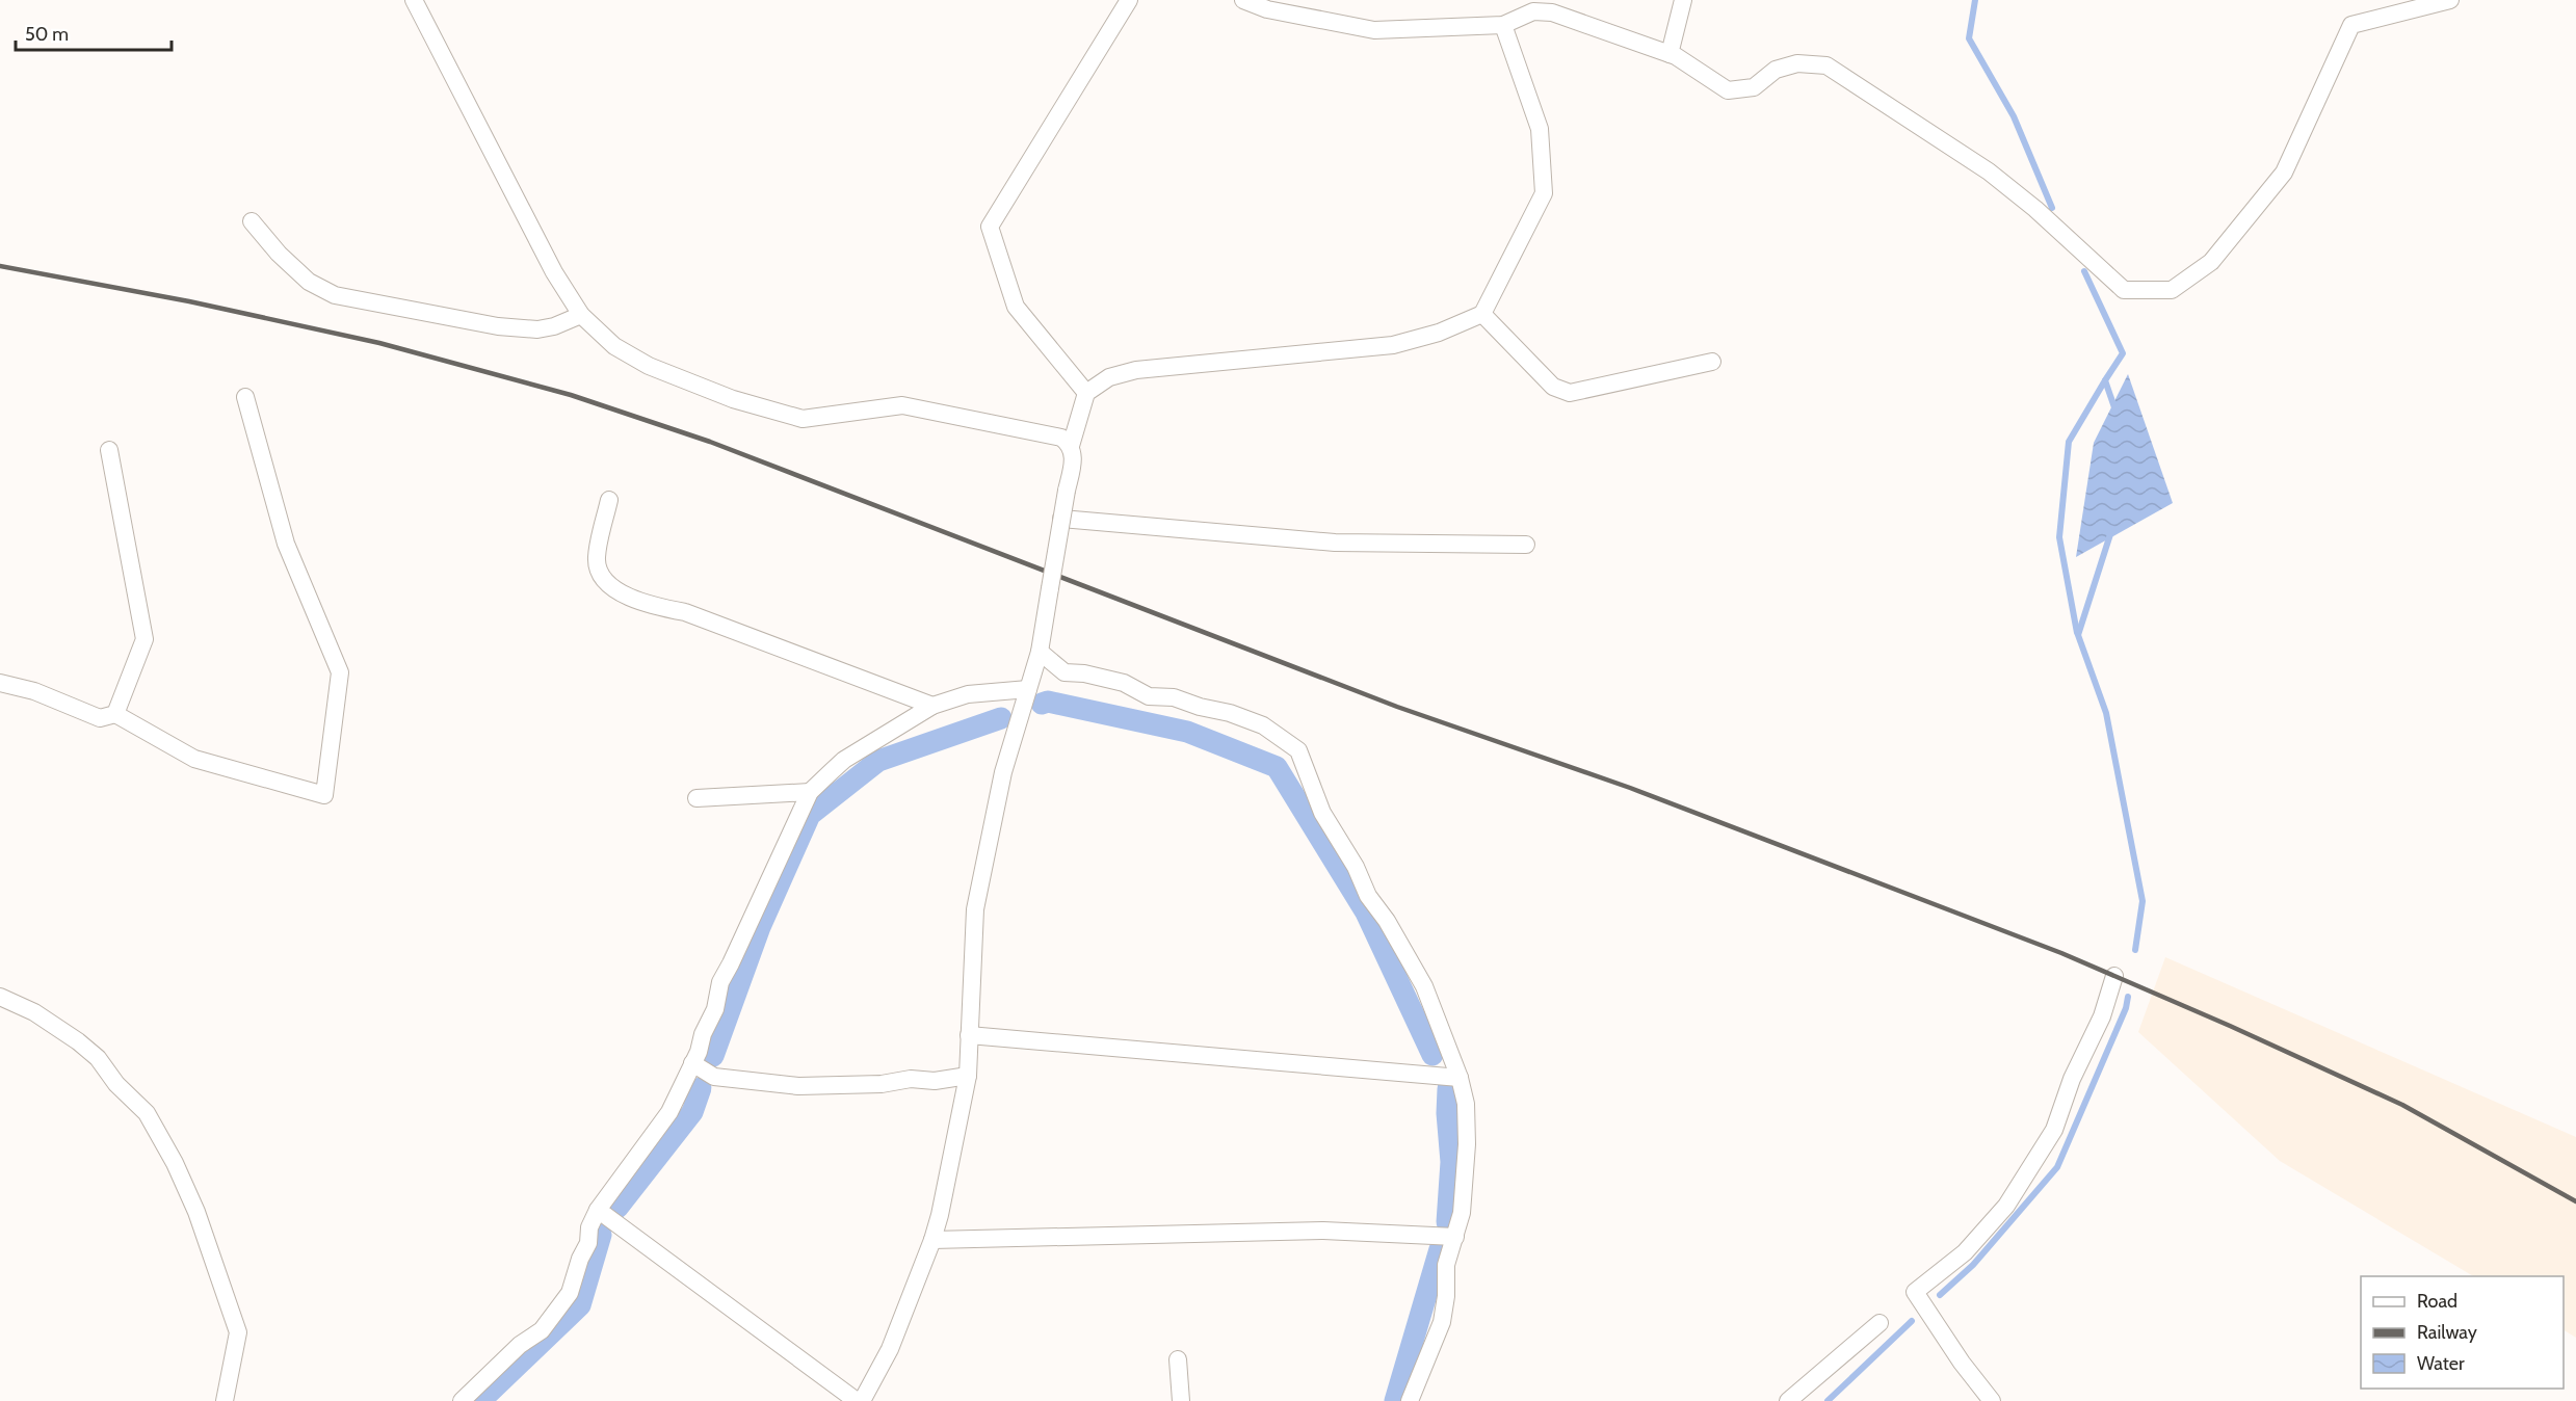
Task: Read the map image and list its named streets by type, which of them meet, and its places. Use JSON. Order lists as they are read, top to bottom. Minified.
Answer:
{"legend":["Road","Railway","Water"],"scale_bar":"50 m"}
